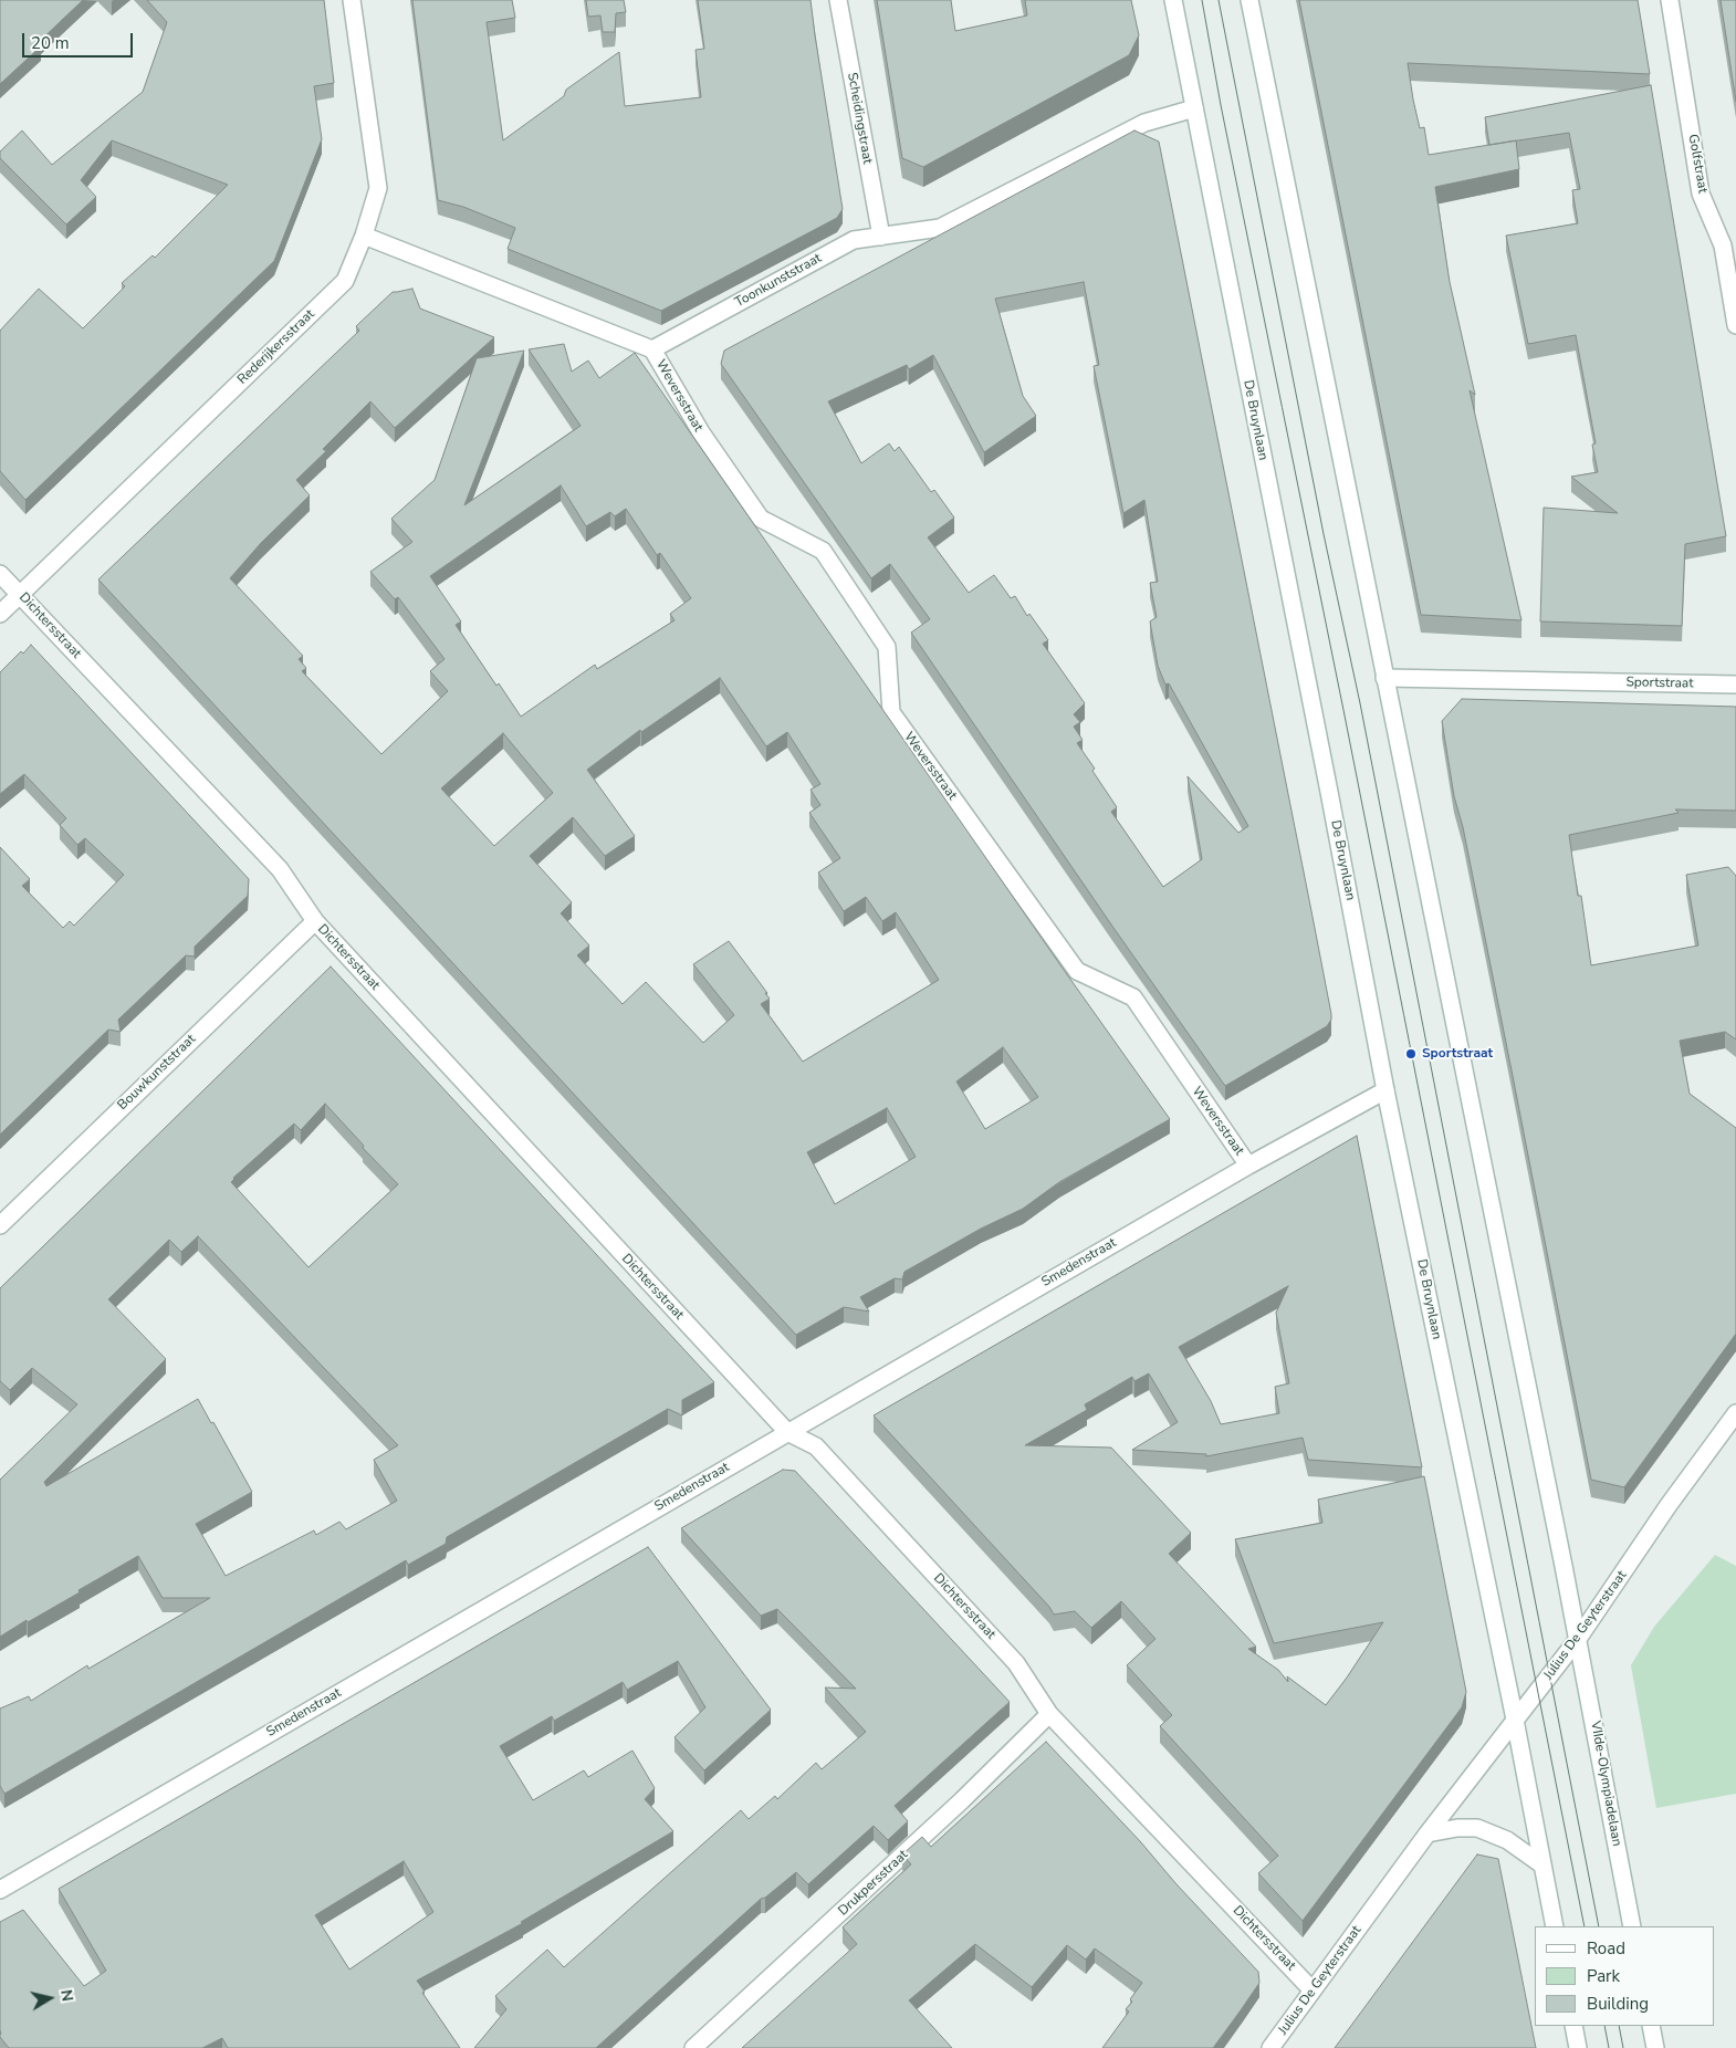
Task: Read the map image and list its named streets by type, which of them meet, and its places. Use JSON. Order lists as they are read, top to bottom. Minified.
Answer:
{"streets":{"street":["Scheidingstraat","Golfstraat","Toonkunststraat","Rederijkersstraat","Weversstraat","De Bruynlaan","Dichtersstraat","Sportstraat","Bouwkunststraat","Smedenstraat","Julius De Geyterstraat","VIIde-Olympiadelaan","Drukpersstraat"]},"crossings":[["Scheidingstraat","Toonkunststraat"],["Toonkunststraat","Weversstraat"],["Toonkunststraat","De Bruynlaan"],["Rederijkersstraat","Dichtersstraat"],["Weversstraat","Smedenstraat"],["De Bruynlaan","Smedenstraat"],["De Bruynlaan","Julius De Geyterstraat"],["Dichtersstraat","Bouwkunststraat"],["Dichtersstraat","Smedenstraat"],["Dichtersstraat","Julius De Geyterstraat"],["Dichtersstraat","Drukpersstraat"],["Julius De Geyterstraat","VIIde-Olympiadelaan"]],"places":["Sportstraat"],"legend":["Road","Park","Building"],"scale_bar":"20 m","north":"right"}
